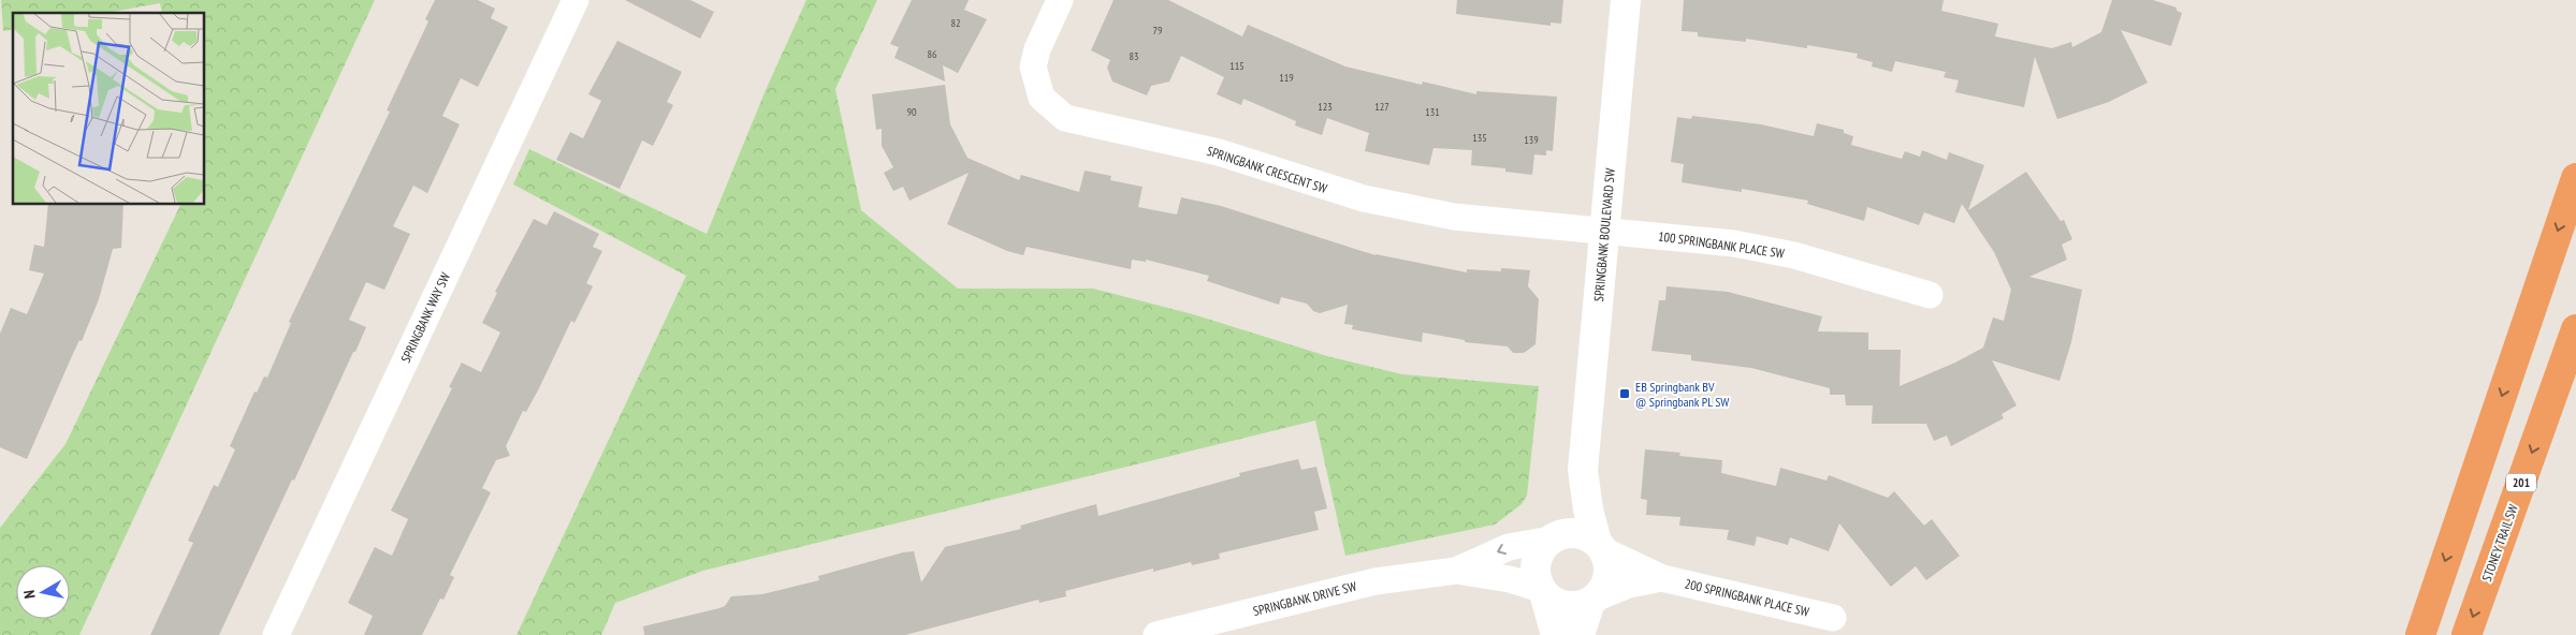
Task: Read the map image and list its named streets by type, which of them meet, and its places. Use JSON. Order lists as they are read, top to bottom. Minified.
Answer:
{"streets":{"highway":["201","STONEY TRAIL SW"],"street":["SPRINGBANK CRESCENT SW","SPRINGBANK BOULEVARD SW","100 SPRINGBANK PLACE SW","SPRINGBANK WAY SW","200 SPRINGBANK PLACE SW","SPRINGBANK DRIVE SW"]},"crossings":[["SPRINGBANK CRESCENT SW","SPRINGBANK BOULEVARD SW"],["SPRINGBANK CRESCENT SW","100 SPRINGBANK PLACE SW"],["SPRINGBANK BOULEVARD SW","100 SPRINGBANK PLACE SW"],["SPRINGBANK BOULEVARD SW","200 SPRINGBANK PLACE SW"],["SPRINGBANK BOULEVARD SW","SPRINGBANK DRIVE SW"],["200 SPRINGBANK PLACE SW","SPRINGBANK DRIVE SW"]],"places":{"transit":["EB Springbank BV @ Springbank PL SW"]},"house_numbers":["82","79","86","83","115","119","123","127","90","131","135","139"],"north":"left"}
